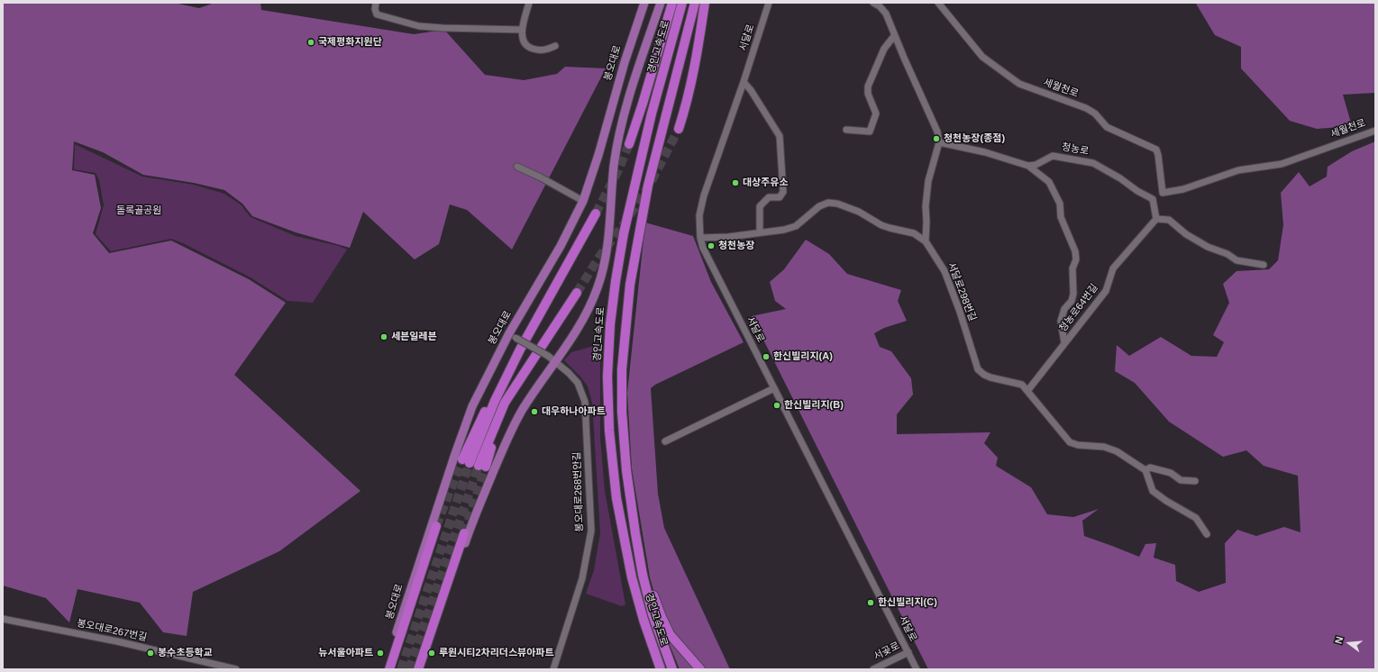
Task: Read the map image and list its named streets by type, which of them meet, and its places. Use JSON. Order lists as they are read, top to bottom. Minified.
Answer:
{"streets":{"highway":["경인고속도로"],"main road":["봉오대로"],"street":["서달로","세월천로","청농로","서달로298번길","청농로64번길","봉오대로268번안길","봉오대로267번길","서곶로"]},"crossings":[["서달로","서달로298번길"],["서달로","서곶로"],["봉오대로","봉오대로268번안길"],["세월천로","청농로"],["서달로298번길","청농로64번길"]],"parks":["돌록골공원"],"places":["국제평화지원단","청천농장(종점)","대상주유소","청천농장","세븐일레븐","한신빌리지(A)","한신빌리지(B)","대우하나아파트","한신빌리지(C)","봉수초등학교","뉴서울아파트","루원시티2차리더스뷰아파트"],"north":"left"}
